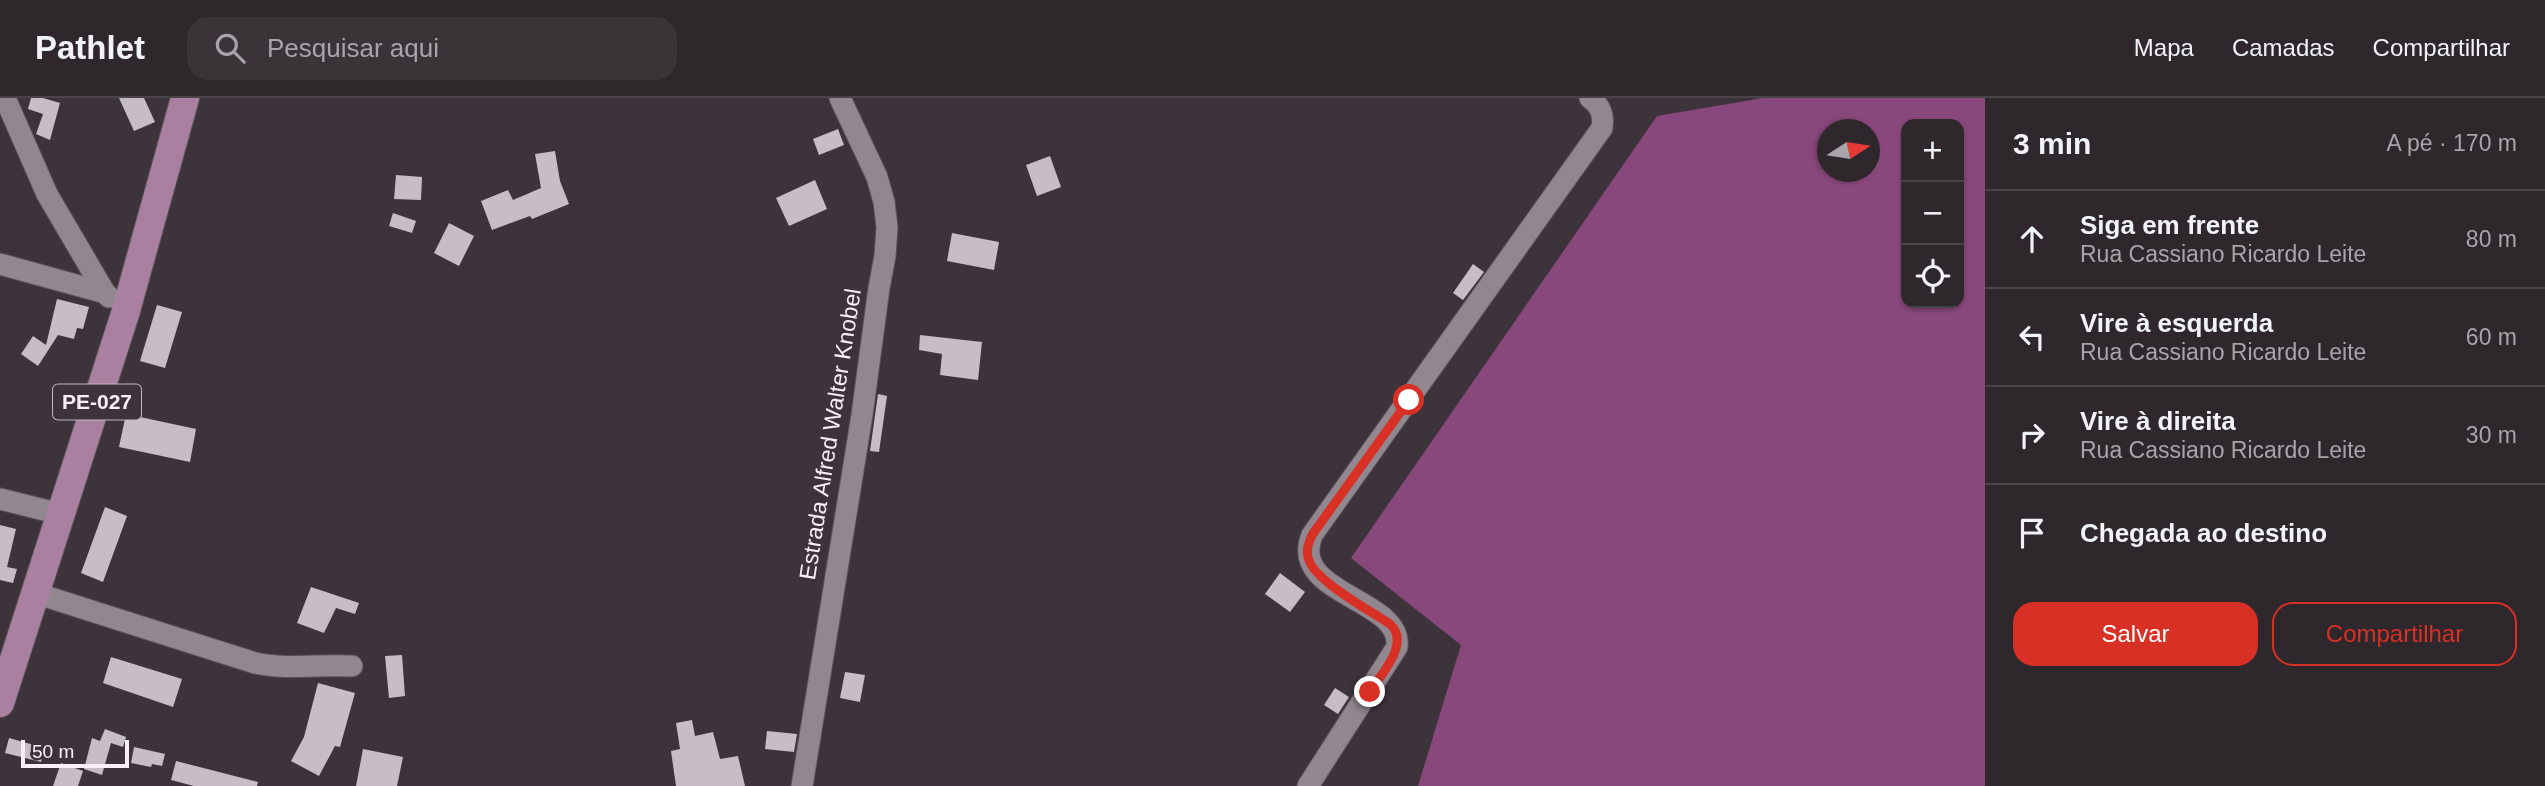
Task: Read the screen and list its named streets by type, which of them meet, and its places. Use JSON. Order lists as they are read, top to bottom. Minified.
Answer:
{"streets":{"main road":["PE-027"],"street":["Estrada Alfred Walter Knobel"]},"scale_bar":"50 m","north":"right","page":{"header":"Pathlet","search":"Pesquisar aqui","nav":["Mapa","Camadas","Compartilhar"],"heading":["3 min","A pé · 170 m"],"map_buttons":["+","−"],"list":[["Siga em frente","Rua Cassiano Ricardo Leite","80 m"],["Vire à esquerda","Rua Cassiano Ricardo Leite","60 m"],["Vire à direita","Rua Cassiano Ricardo Leite","30 m"],"Chegada ao destino"],"buttons":["Salvar","Compartilhar"],"scale":"50 m"}}
